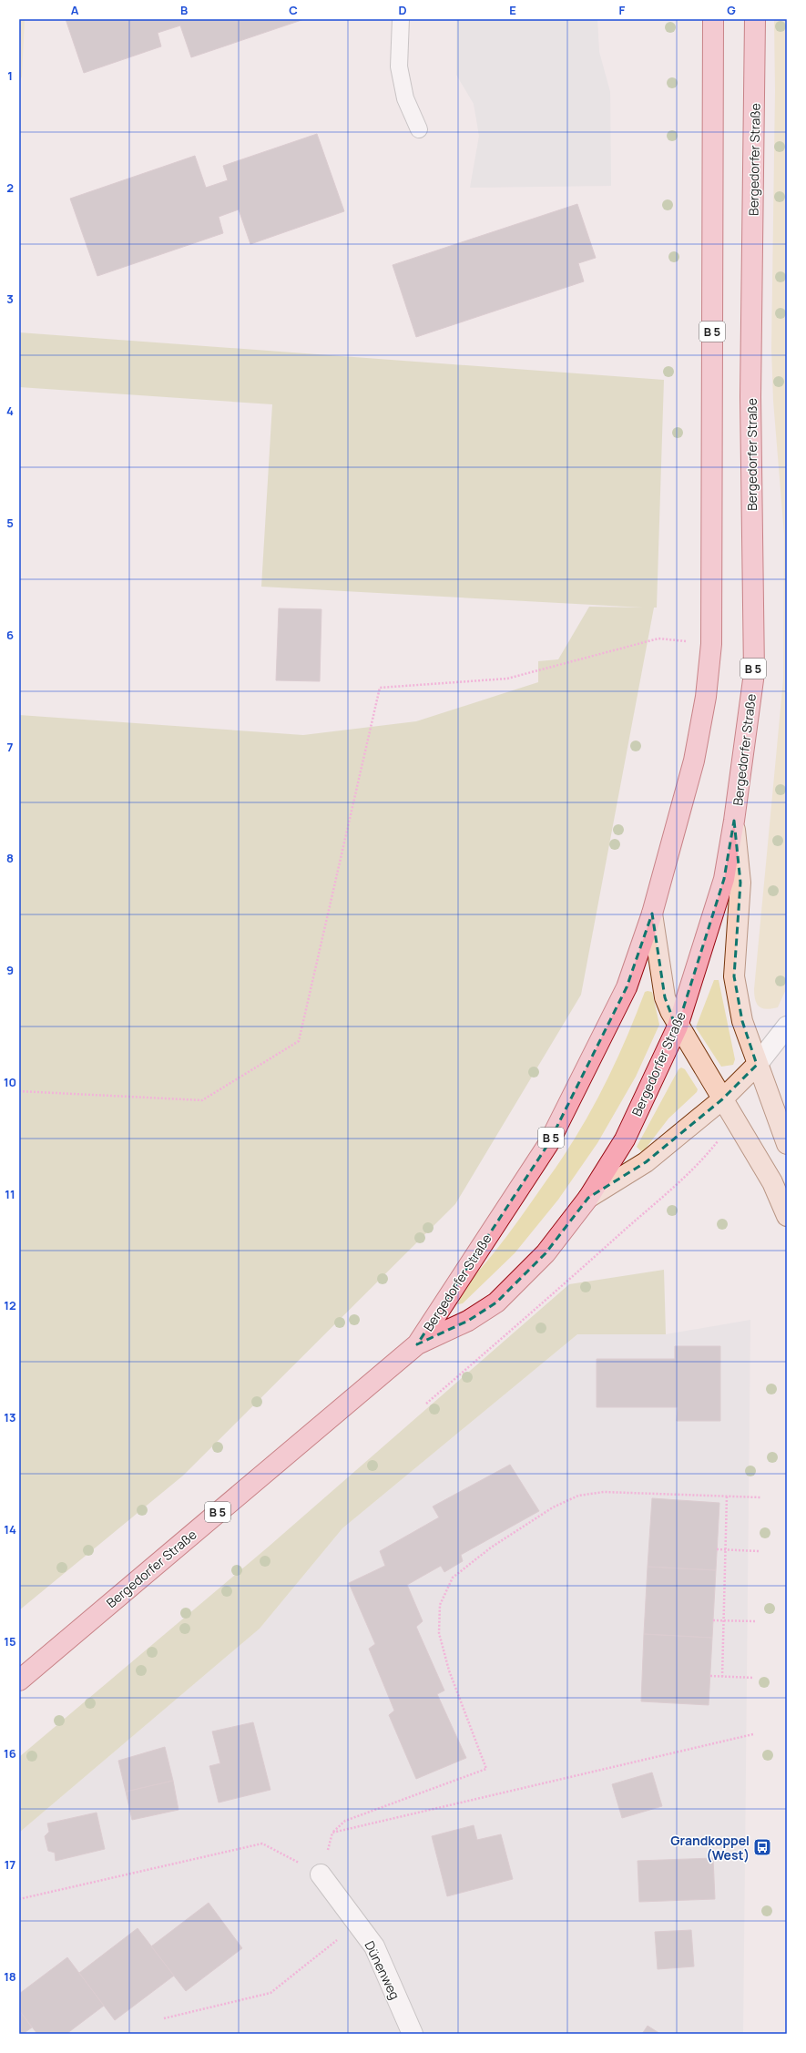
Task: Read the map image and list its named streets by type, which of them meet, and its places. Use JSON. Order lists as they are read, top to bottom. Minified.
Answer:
{"streets":{"main road":["Bergedorfer Straße","B 5"],"street":["Dünenweg"]},"crossings":[["Bergedorfer Straße","B 5"]],"places":{"bus stop":["Grandkoppel (West)"]},"grid":{"columns":["A","B","C","D","E","F","G"],"rows":["1","2","3","4","5","6","7","8","9","10","11","12","13","14","15","16","17","18"]}}
